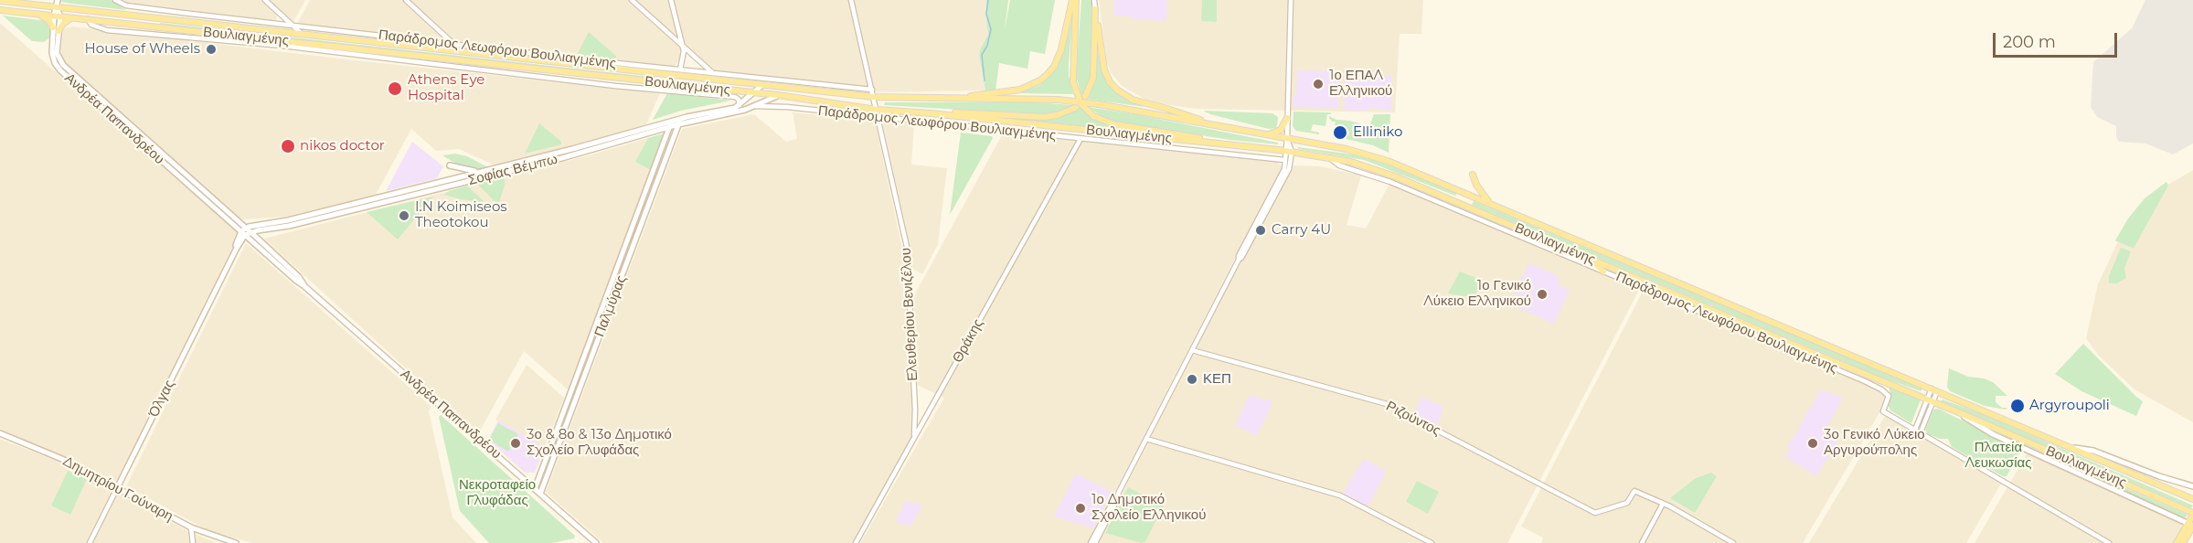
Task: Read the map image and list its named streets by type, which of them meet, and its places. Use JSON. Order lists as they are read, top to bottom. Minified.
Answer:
{"streets":{"main road":["Βουλιαγμένης","Ανδρέα Παπανδρέου","Σοφίας Βέμπω","Παλμύρας","Όλγας","Δημητρίου Γούναρη"],"street":["Παράδρομος Λεωφόρου Βουλιαγμένης","Ελευθερίου Βενιζέλου","Θράκης","Ριζούντος"]},"crossings":[["Βουλιαγμένης","Παράδρομος Λεωφόρου Βουλιαγμένης"],["Βουλιαγμένης","Ανδρέα Παπανδρέου"],["Βουλιαγμένης","Σοφίας Βέμπω"],["Βουλιαγμένης","Ελευθερίου Βενιζέλου"],["Παράδρομος Λεωφόρου Βουλιαγμένης","Σοφίας Βέμπω"],["Παράδρομος Λεωφόρου Βουλιαγμένης","Ελευθερίου Βενιζέλου"],["Παράδρομος Λεωφόρου Βουλιαγμένης","Θράκης"],["Ανδρέα Παπανδρέου","Σοφίας Βέμπω"],["Ανδρέα Παπανδρέου","Παλμύρας"],["Ανδρέα Παπανδρέου","Όλγας"],["Σοφίας Βέμπω","Παλμύρας"],["Σοφίας Βέμπω","Όλγας"],["Ελευθερίου Βενιζέλου","Θράκης"],["Όλγας","Δημητρίου Γούναρη"]],"parks":["Πλατεία Λευκωσίας","Νεκροταφείο Γλυφάδας"],"places":["House of Wheels","1ο ΕΠΑΛ Ελληνικού","Athens Eye Hospital","Elliniko","nikos doctor","I.N Koimiseos Theotokou","Carry 4U","1ο Γενικό Λύκειο Ελληνικού","ΚΕΠ","Argyroupoli","3ο & 8ο & 13ο Δημοτικό Σχολείο Γλυφάδας","3ο Γενικό Λύκειο Αργυρούπολης","1ο Δημοτικό Σχολείο Ελληνικού"],"scale_bar":"200 m"}
